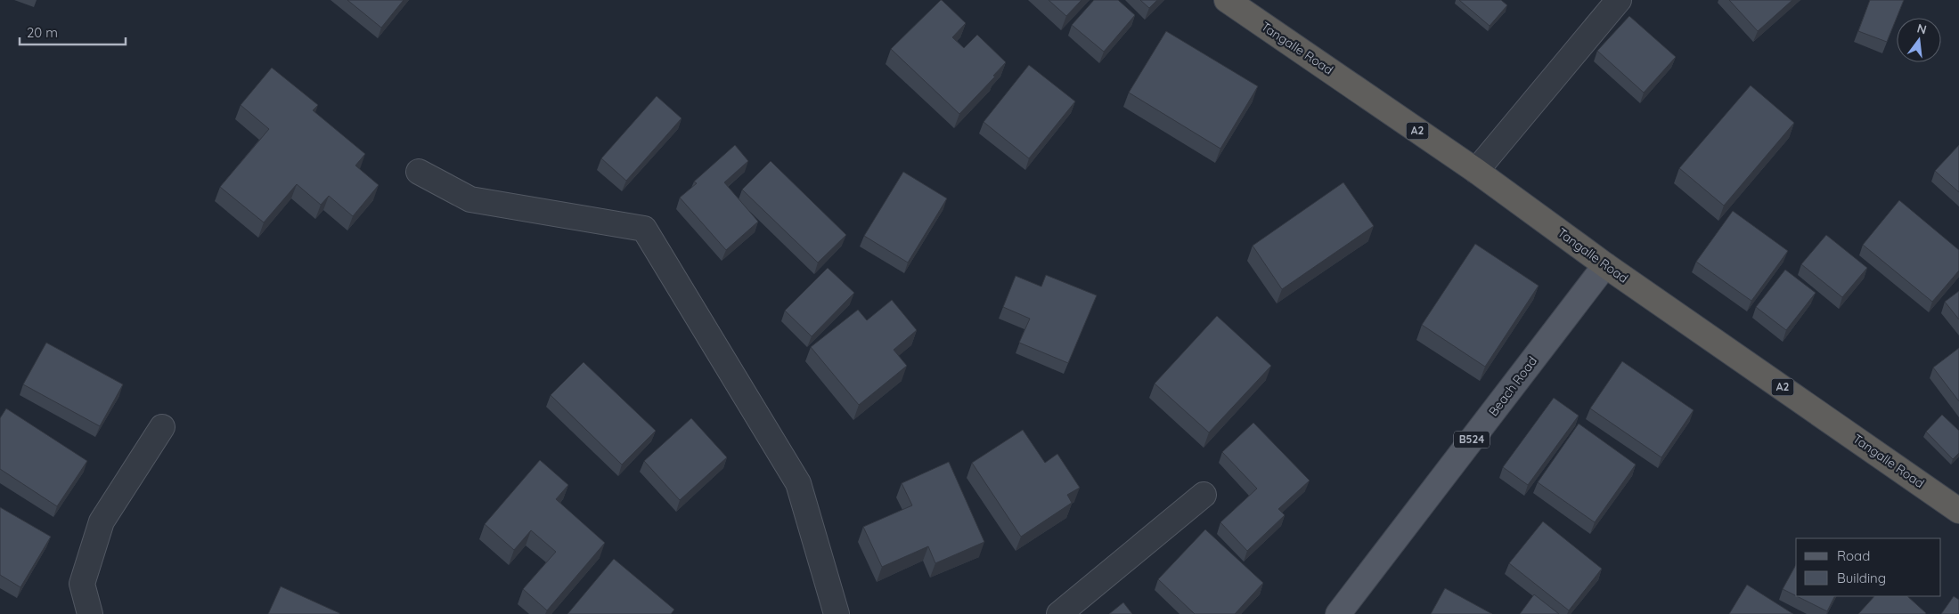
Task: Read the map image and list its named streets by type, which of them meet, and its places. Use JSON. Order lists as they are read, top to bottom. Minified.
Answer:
{"streets":{"highway":["Tangalle Road","A2"],"main road":["Beach Road","B524"]},"crossings":[["Tangalle Road","Beach Road"]],"legend":["Road","Building"],"scale_bar":"20 m","north":"top"}
